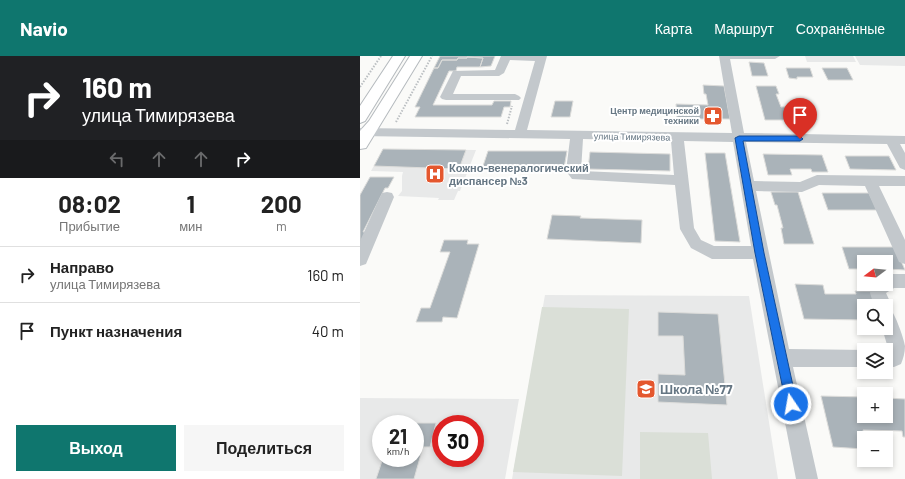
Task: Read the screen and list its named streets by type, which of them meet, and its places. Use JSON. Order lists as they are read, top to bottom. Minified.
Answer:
{"streets":{"street":["улица Тимирязева"]},"places":{"pharmacy":["Центр медицинской техники"],"hospital":["Кожно-венералогический диспансер №3"],"school or university":["Школа №77"]},"north":"left","page":{"header":"Navio","nav":["Карта","Маршрут","Сохранённые"],"turn":["160 m","улица Тимирязева"],"eta":["08:02","Прибытие","1","мин","200","m"],"list":[{"name":"Направо","note":"улица Тимирязева","value":"160 m"},{"name":"Пункт назначения","value":"40 m"}],"map_buttons":["+","−"],"speed":"21 km/h","limit":"30","buttons":["Выход","Поделиться"]}}
